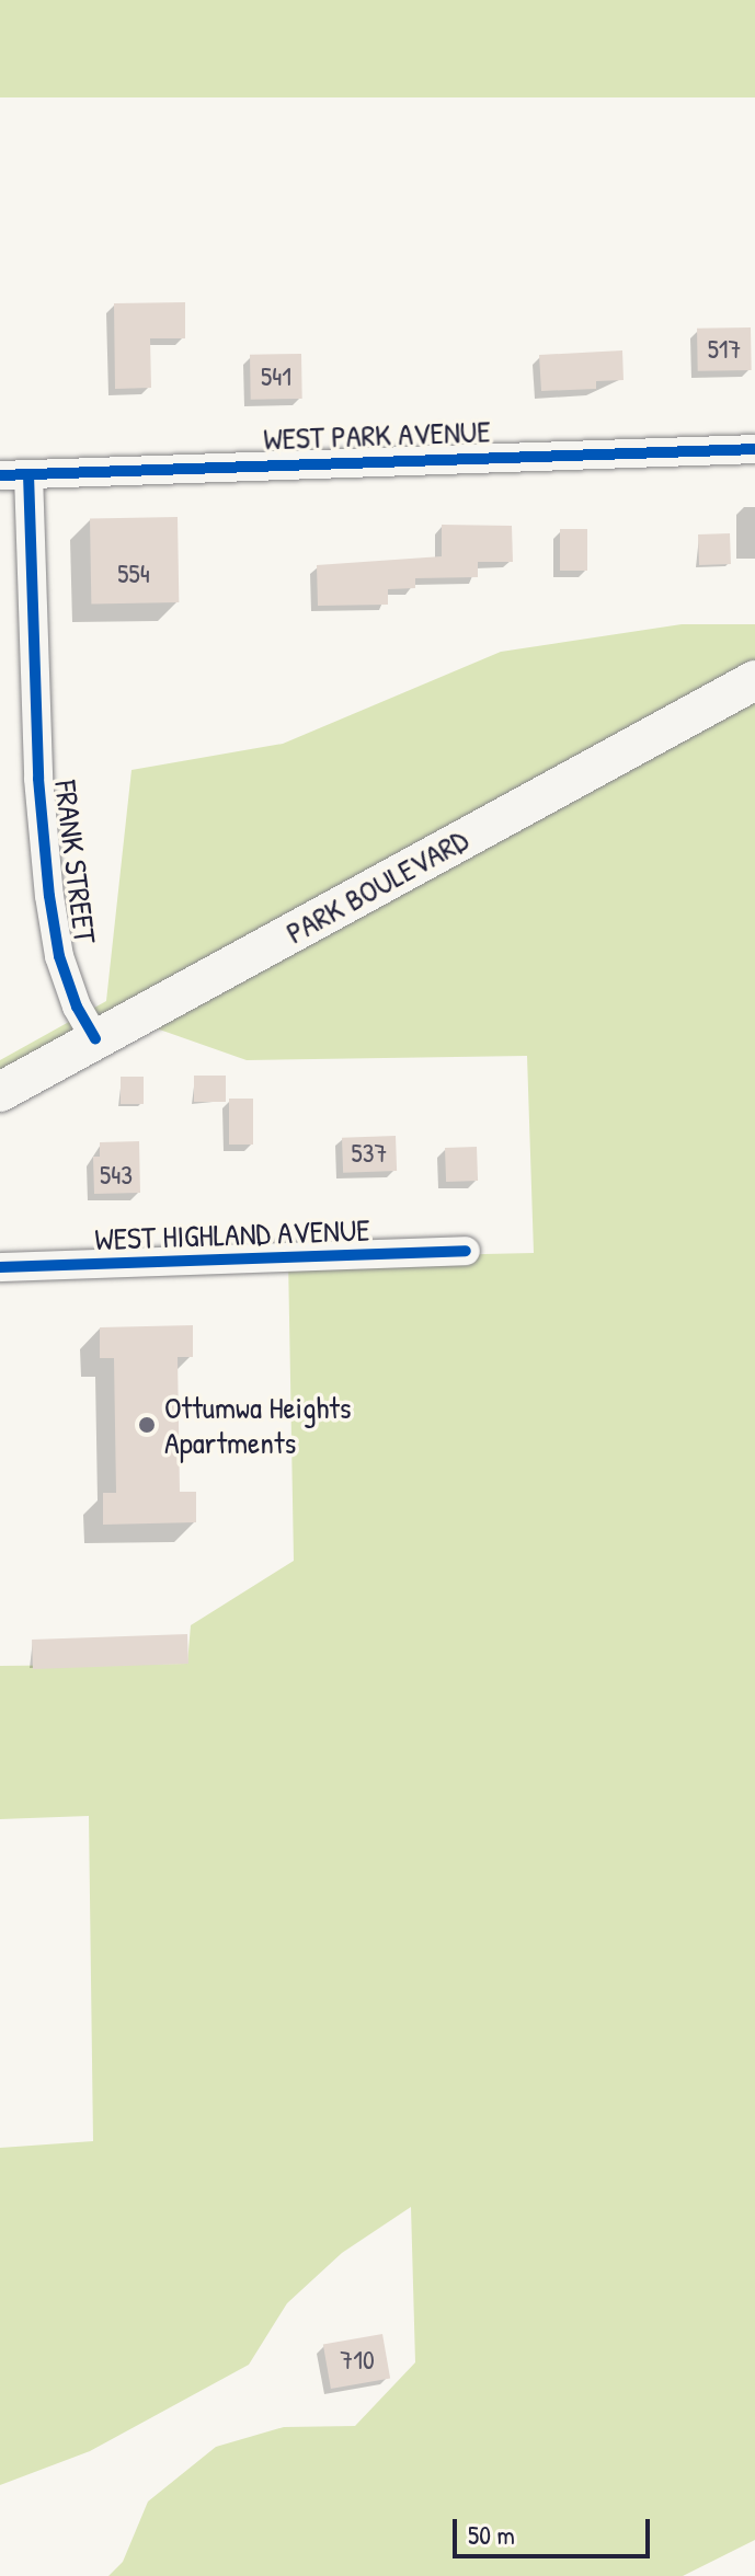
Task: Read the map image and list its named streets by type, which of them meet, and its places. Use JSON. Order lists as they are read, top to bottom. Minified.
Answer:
{"streets":{"main road":["PARK BOULEVARD"],"street":["WEST PARK AVENUE","FRANK STREET","WEST HIGHLAND AVENUE"]},"crossings":[["WEST PARK AVENUE","FRANK STREET"],["FRANK STREET","PARK BOULEVARD"]],"places":["Ottumwa Heights Apartments"],"house_numbers":["517","541","554","537","543","710"],"scale_bar":"50 m"}
